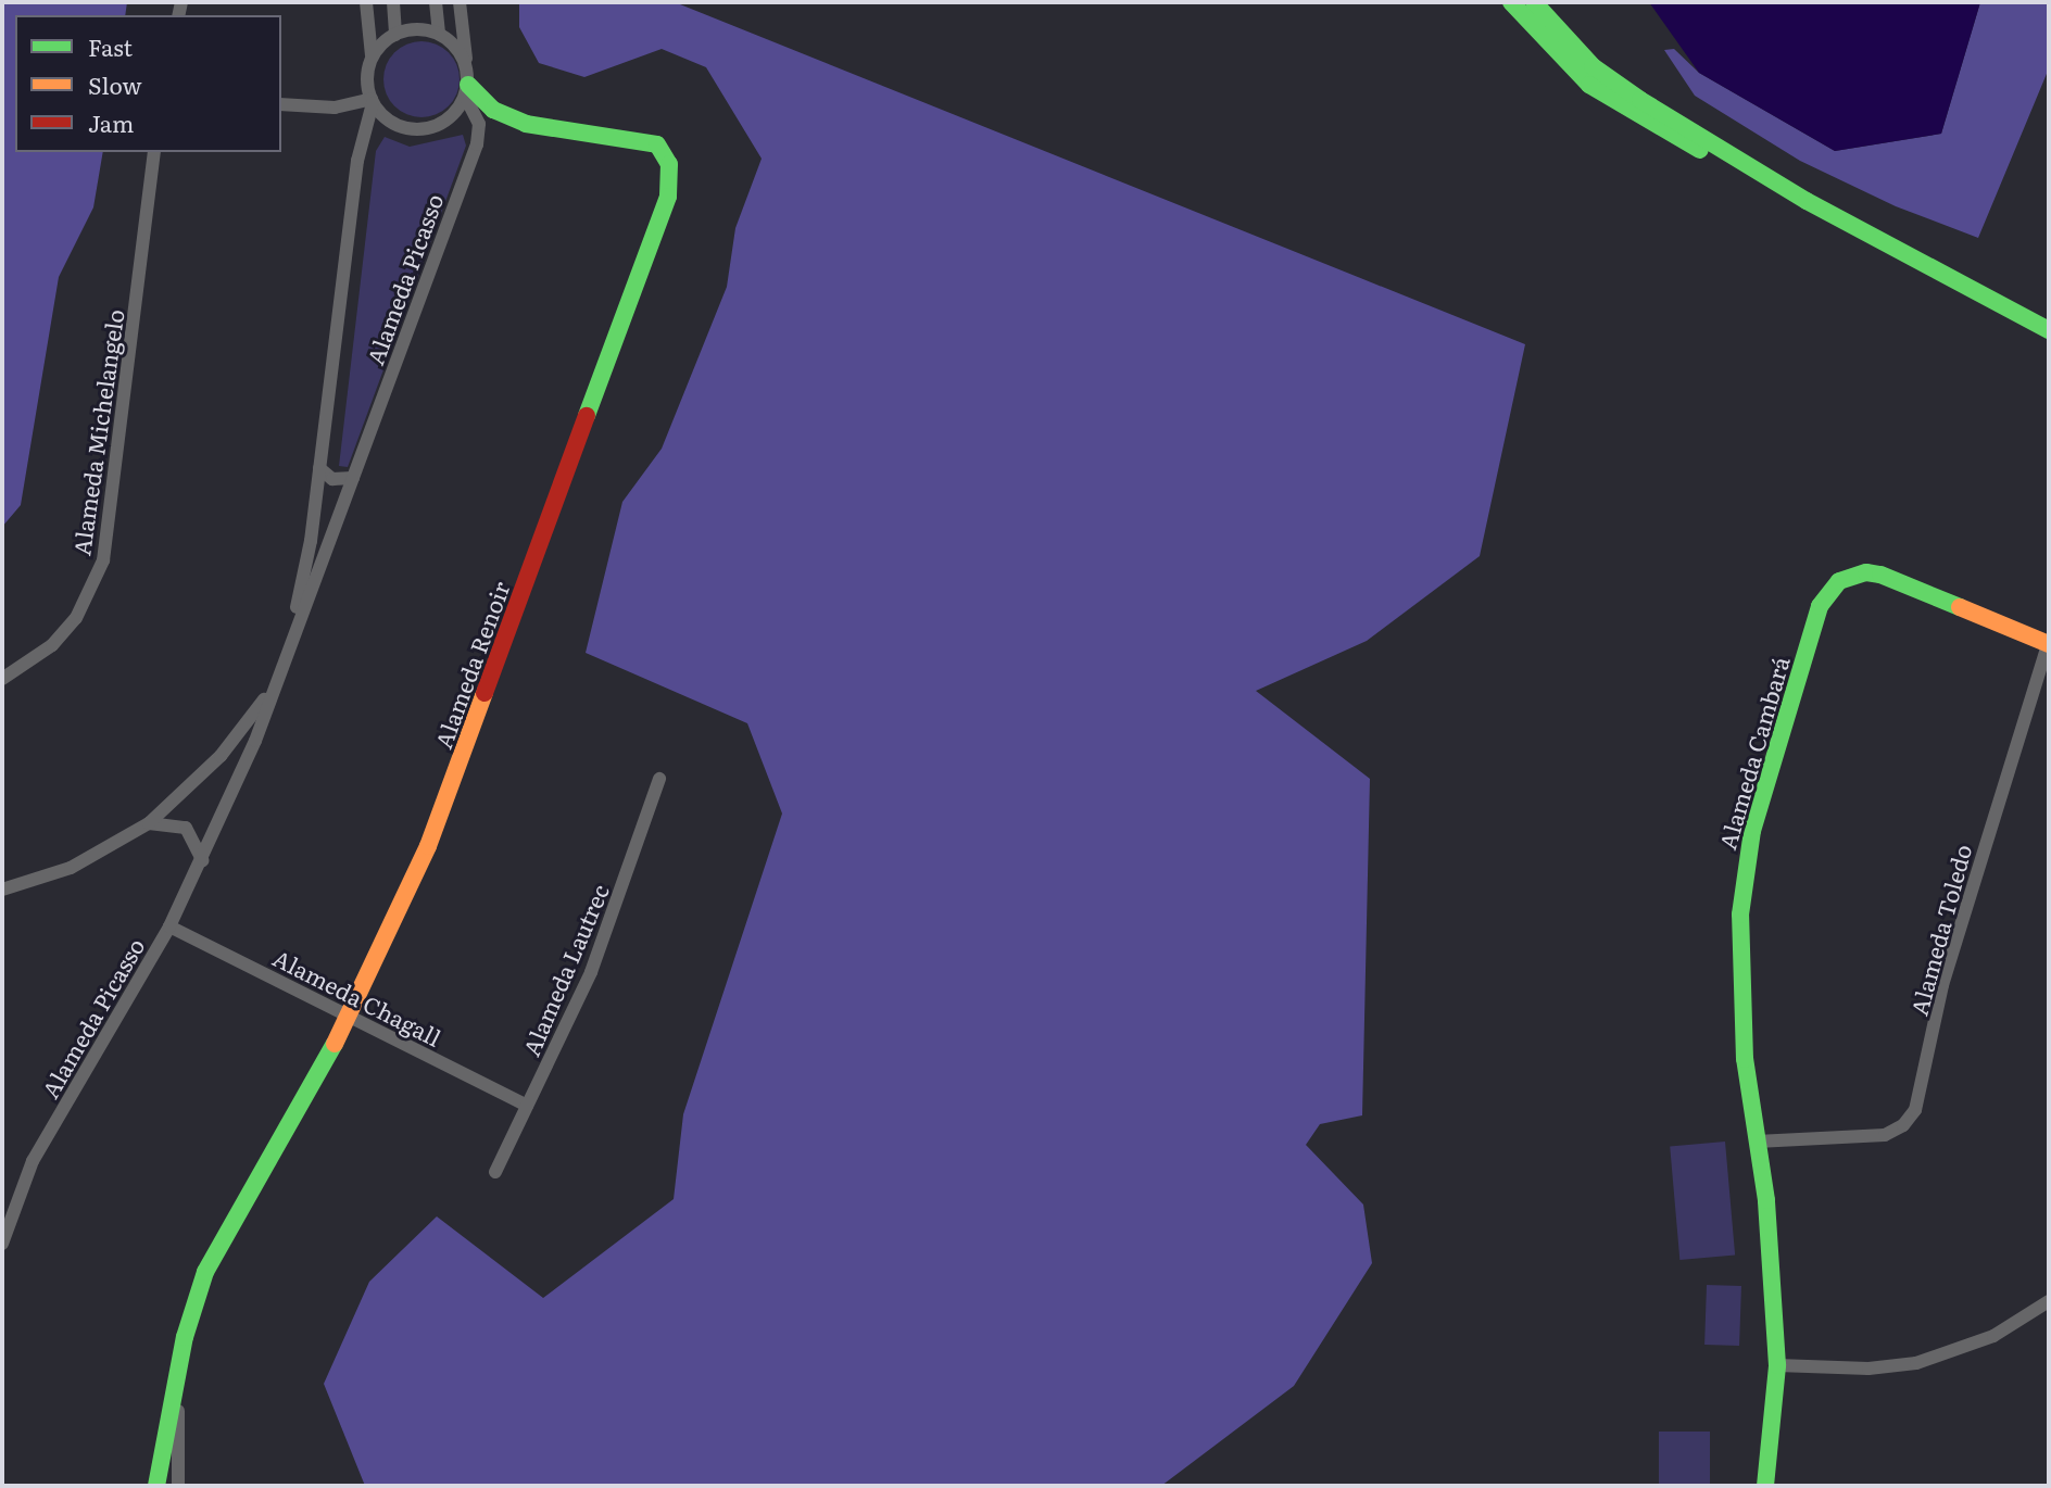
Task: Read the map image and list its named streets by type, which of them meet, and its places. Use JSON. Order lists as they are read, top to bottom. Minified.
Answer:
{"streets":{"street":["Alameda Picasso","Alameda Michelangelo","Alameda Renoir","Alameda Cambará","Alameda Toledo","Alameda Lautrec","Alameda Chagall"]},"crossings":[["Alameda Picasso","Alameda Renoir"],["Alameda Picasso","Alameda Chagall"],["Alameda Renoir","Alameda Chagall"],["Alameda Cambará","Alameda Toledo"],["Alameda Lautrec","Alameda Chagall"]],"legend":["Fast","Slow","Jam"]}
